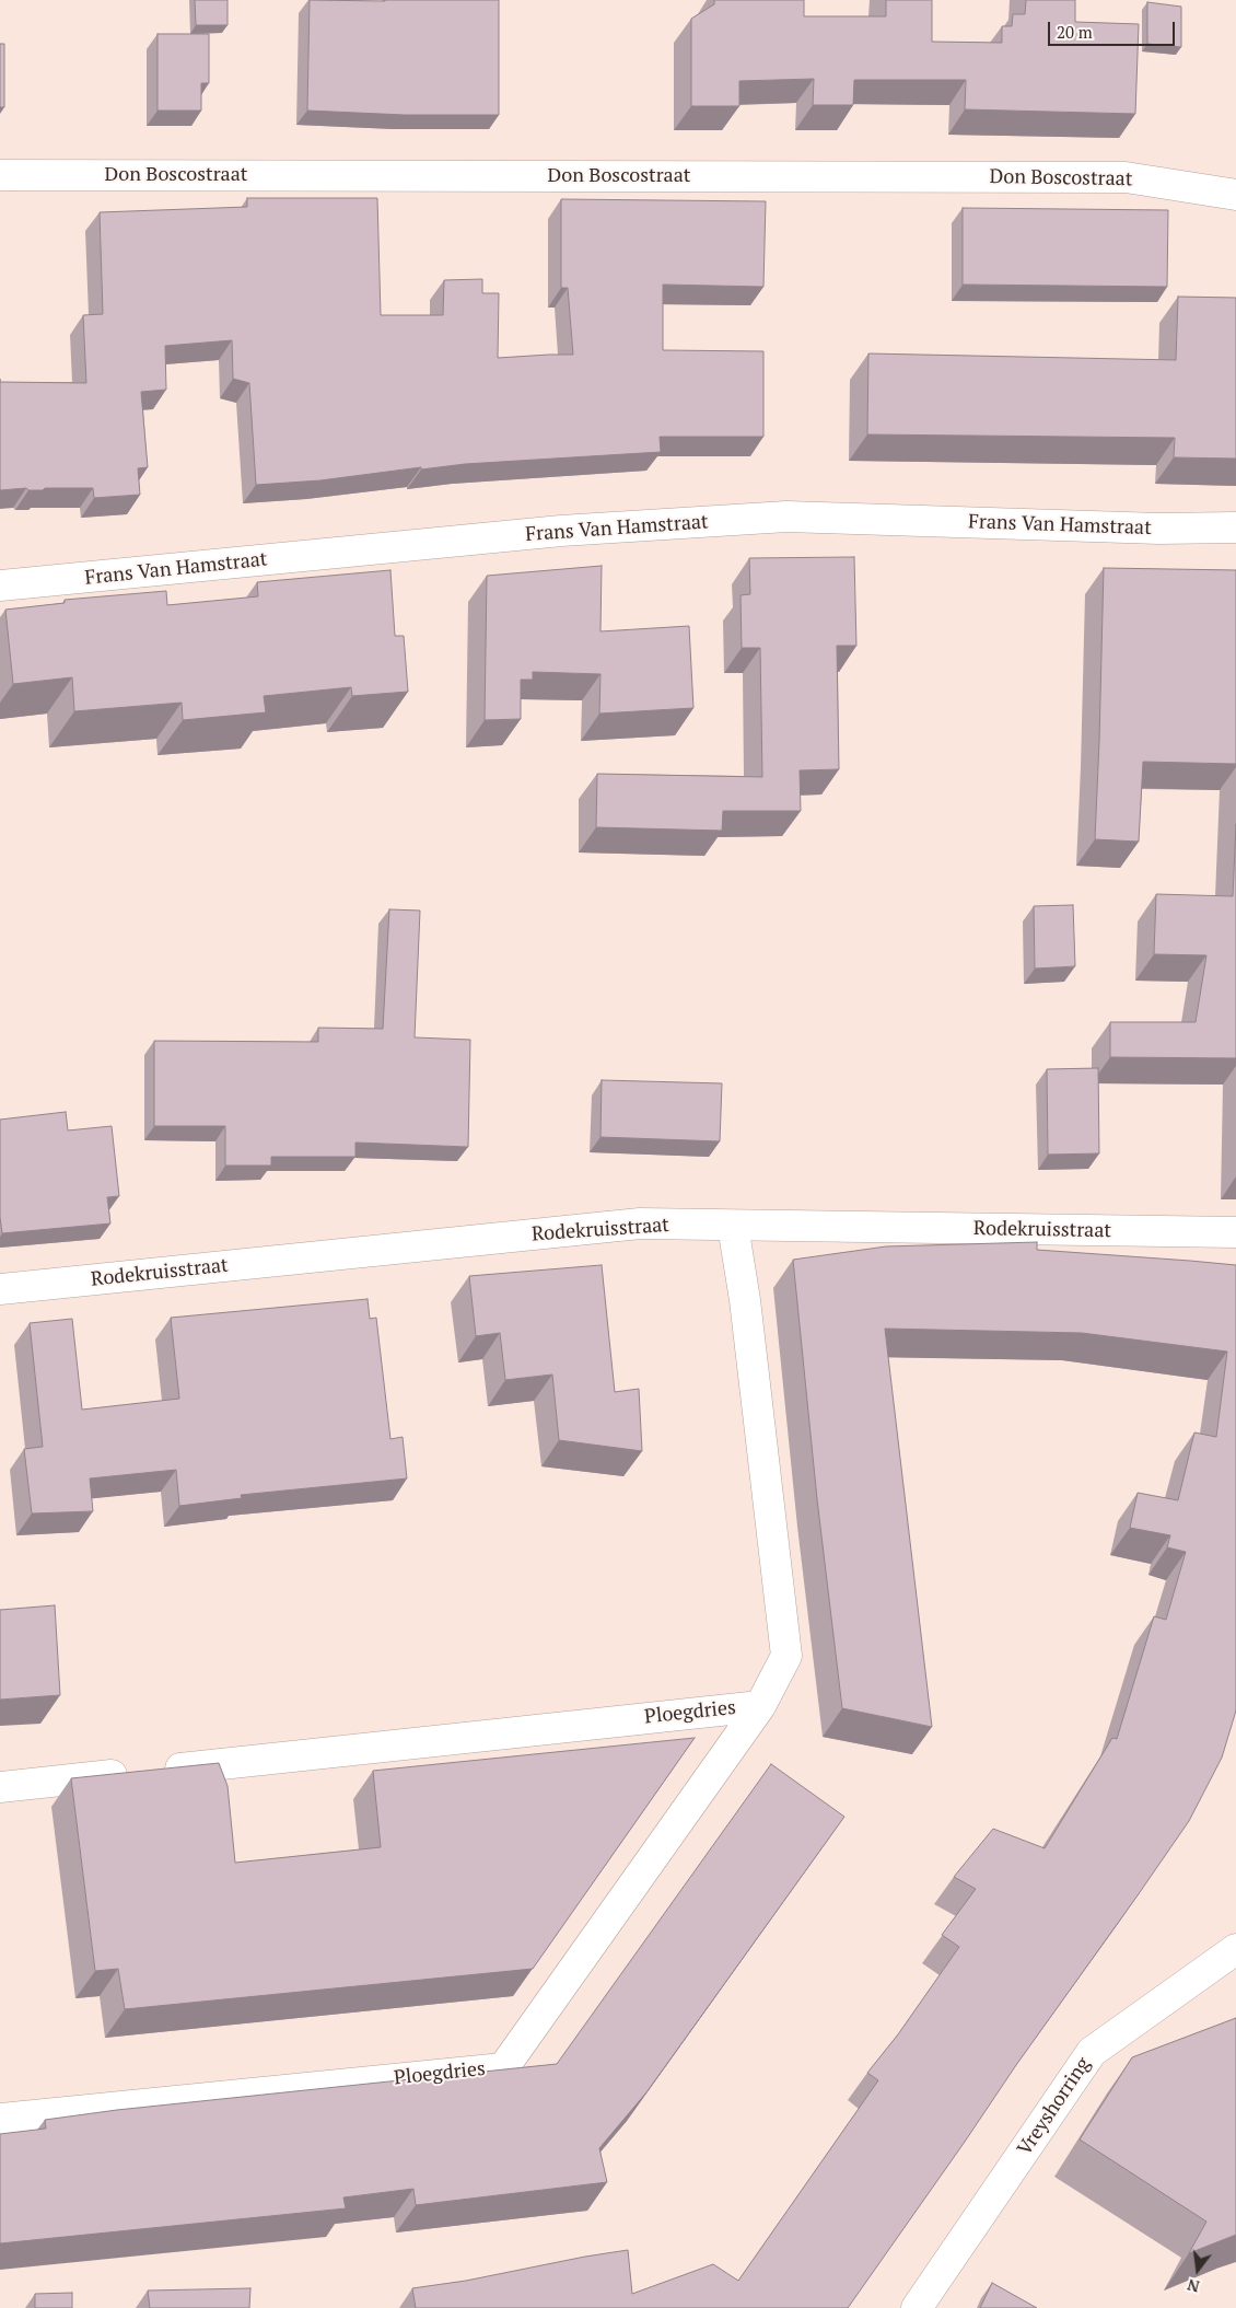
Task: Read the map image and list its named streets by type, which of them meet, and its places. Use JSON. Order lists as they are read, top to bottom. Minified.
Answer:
{"streets":{"street":["Don Boscostraat","Frans Van Hamstraat","Rodekruisstraat","Ploegdries","Vreyshorring"]},"crossings":[["Rodekruisstraat","Ploegdries"]],"scale_bar":"20 m","north":"bottom"}
